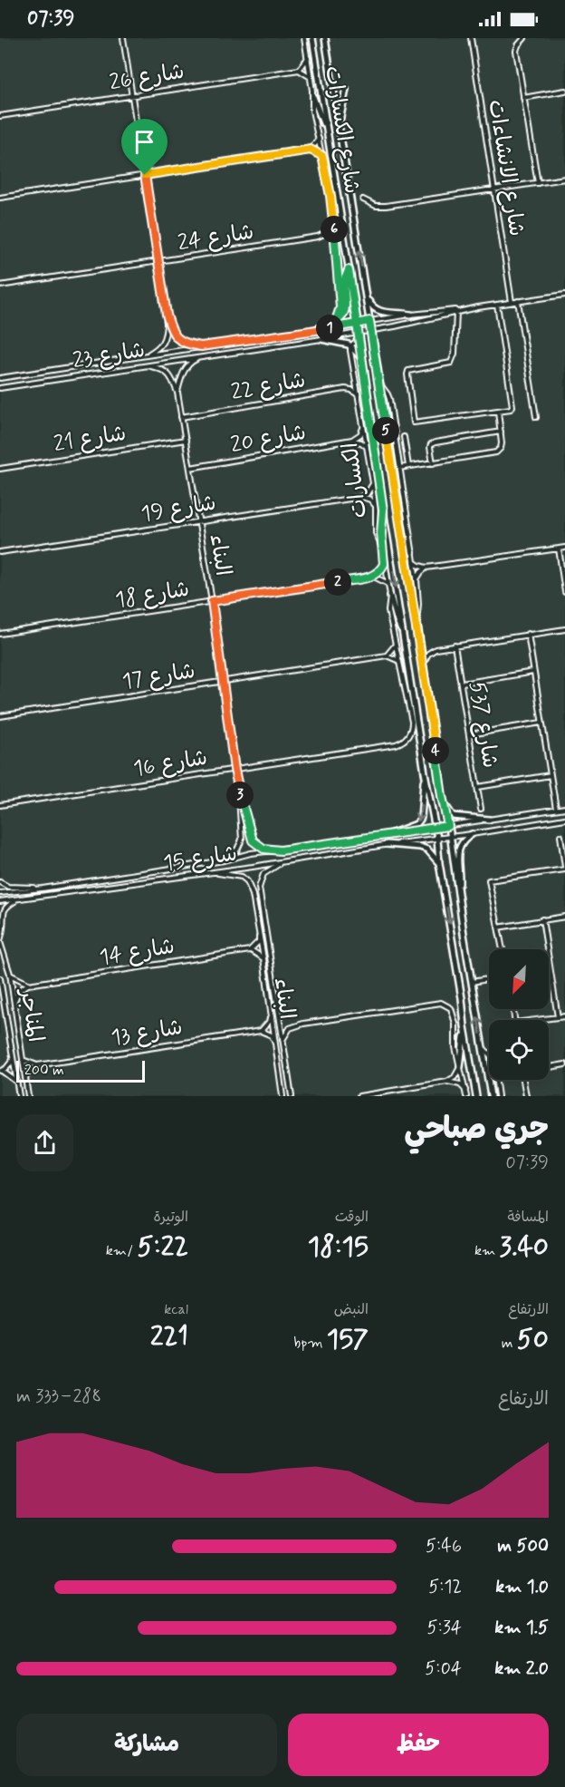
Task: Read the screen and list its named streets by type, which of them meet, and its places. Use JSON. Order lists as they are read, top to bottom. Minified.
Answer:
{"streets":{"street":["شارع 26","شارع الكسارات","شارع الانشاءات","شارع 24","شارع 23","شارع 22","شارع 21","شارع 20","الكسارات","شارع 19","البناء","شارع 18","شارع 17","شارع 537","شارع 16","شارع 15","شارع 14","المناجر","شارع 13"]},"crossings":[["شارع الكسارات","شارع 23"],["شارع الكسارات","الكسارات"],["شارع الكسارات","شارع 15"],["شارع الانشاءات","شارع 23"],["شارع 23","البناء"],["شارع 22","الكسارات"],["شارع 22","البناء"],["شارع 21","البناء"],["شارع 20","البناء"],["الكسارات","شارع 16"],["شارع 19","البناء"],["البناء","شارع 18"],["البناء","شارع 17"],["البناء","شارع 16"],["البناء","شارع 15"],["شارع 15","المناجر"],["المناجر","شارع 13"]],"scale_bar":"200 m","north":"bottom left","page":{"status":"07:39","pins":["6","1","5","2","4","3"],"scale":"200 m","heading":["جري صباحي","07:39"],"stats":[["المسافة","3.40 km"],["الوقت","18:15"],["الوتيرة","5:22 /km"],["الارتفاع","50 m"],["النبض","157 bpm"],["kcal","221"]],"chart":["الارتفاع","288–333 m"],"list":[{"name":"500 m","note":"5:46"},{"name":"1.0 km","note":"5:12"},{"name":"1.5 km","note":"5:34"},{"name":"2.0 km","note":"5:04"}],"buttons":["حفظ","مشاركة"]}}
